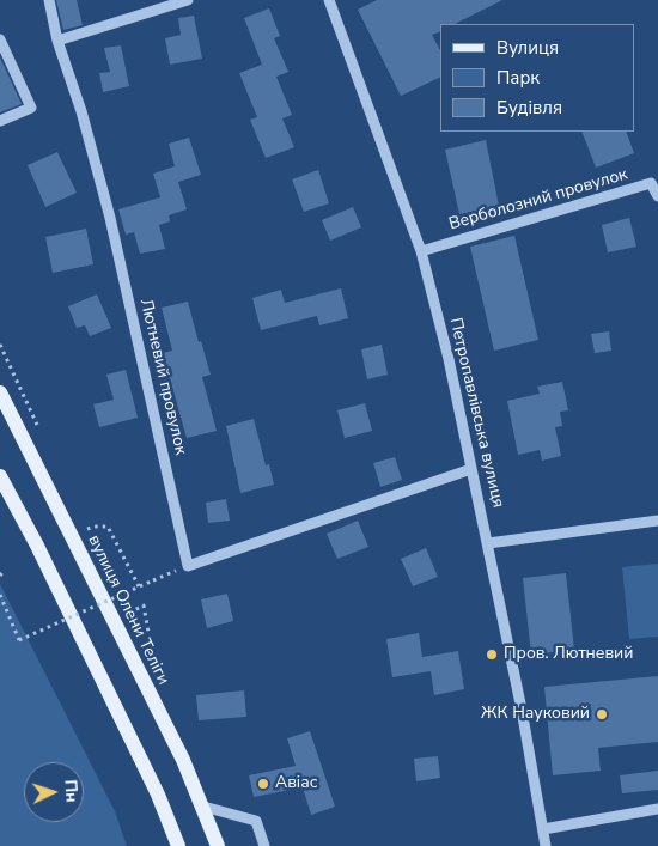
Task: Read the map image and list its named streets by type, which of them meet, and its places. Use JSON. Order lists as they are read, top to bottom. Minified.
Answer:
{"streets":{"main road":["вулиця Олени Теліги"],"street":["Верболозний провулок","Лютневий провулок","Петропавлівська вулиця"]},"crossings":[["Верболозний провулок","Петропавлівська вулиця"]],"places":["Пров. Лютневий","ЖК Науковий","Авіас"],"legend":["Вулиця","Парк","Будівля"],"north":"right"}
